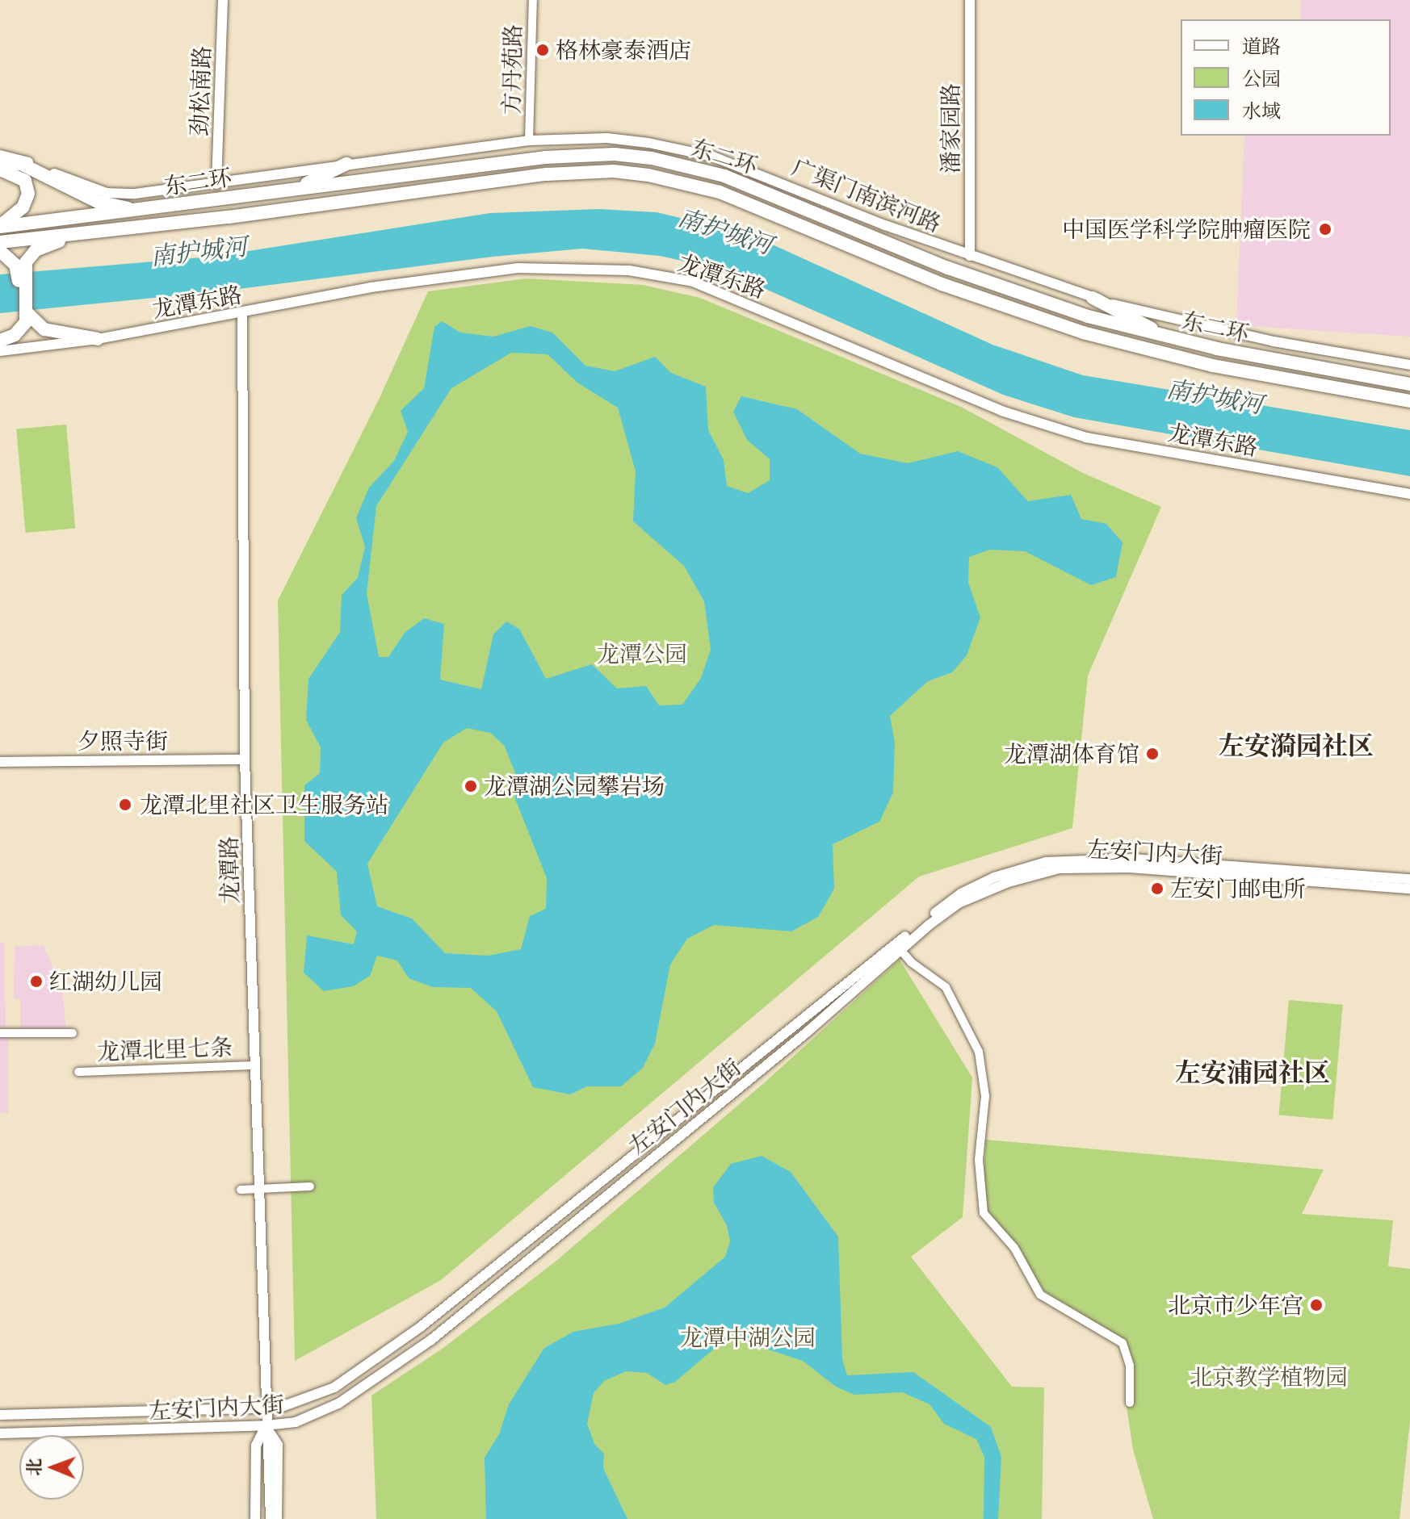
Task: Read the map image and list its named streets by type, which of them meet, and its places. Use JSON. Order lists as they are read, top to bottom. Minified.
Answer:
{"streets":{"highway":["东二环"],"street":["方丹苑路","劲松南路","潘家园路","广渠门南滨河路","龙潭东路","夕照寺街","左安门内大街","龙潭路","龙潭北里七条"]},"crossings":[["方丹苑路","广渠门南滨河路"],["劲松南路","广渠门南滨河路"],["潘家园路","广渠门南滨河路"],["龙潭东路","龙潭路"],["夕照寺街","龙潭路"],["左安门内大街","龙潭路"],["龙潭路","龙潭北里七条"]],"districts":["左安漪园社区","左安浦园社区"],"water":["南护城河"],"parks":["龙潭公园","龙潭中湖公园","北京教学植物园"],"places":["格林豪泰酒店","中国医学科学院肿瘤医院","龙潭湖体育馆","龙潭湖公园攀岩场","龙潭北里社区卫生服务站","左安门邮电所","红湖幼儿园","北京市少年宫"],"legend":["道路","公园","水域"],"north":"left"}
